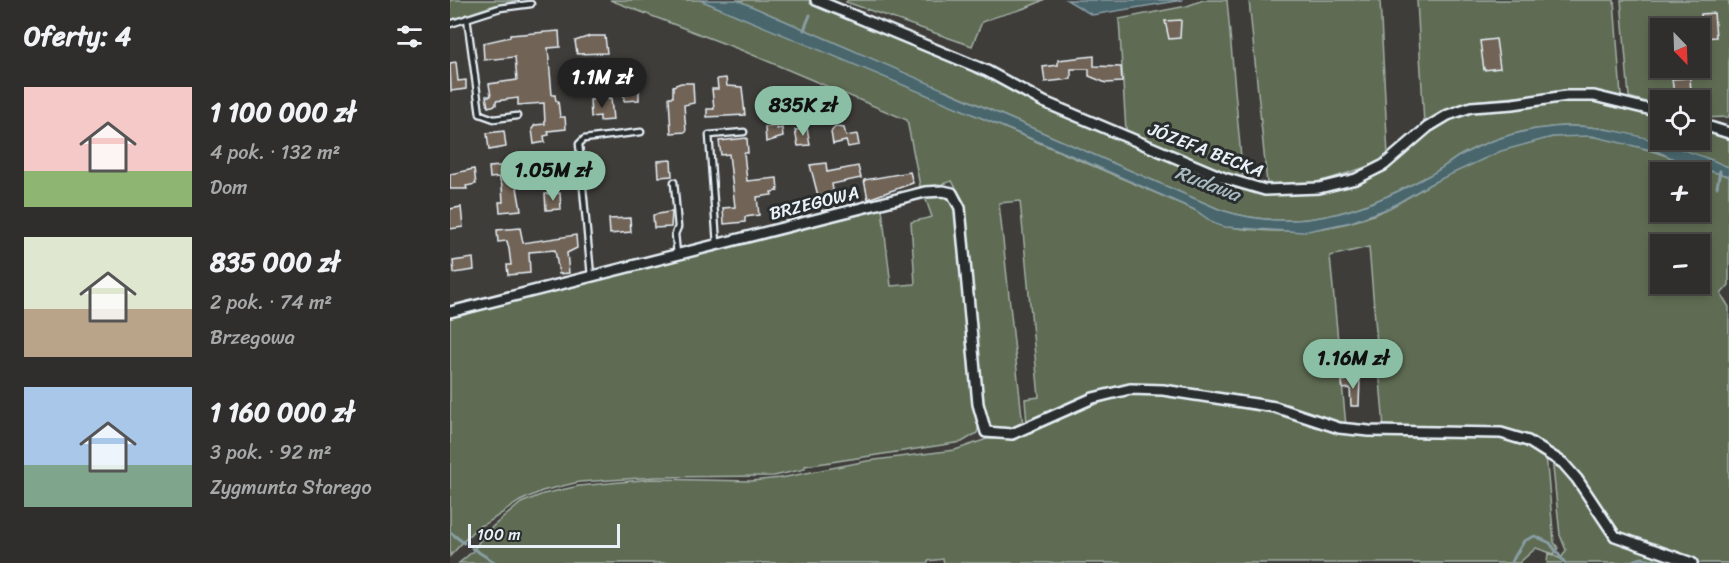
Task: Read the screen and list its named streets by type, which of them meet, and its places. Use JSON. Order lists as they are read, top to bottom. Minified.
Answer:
{"streets":{"street":["JÓZEFA BECKA","BRZEGOWA"]},"water":["Rudawa"],"scale_bar":"100 m","north":"bottom right","page":{"heading":"Oferty: 4","map_buttons":["+","−"],"price":["1.1M zł","835K zł","1.05M zł","1.16M zł"],"list":[{"name":"1 100 000 zł","note":"4 pok. · 132 m² · Dom"},{"name":"835 000 zł","note":"2 pok. · 74 m² · Brzegowa"},{"name":"1 160 000 zł","note":"3 pok. · 92 m² · Zygmunta Starego"}],"scale":"100 m"}}
